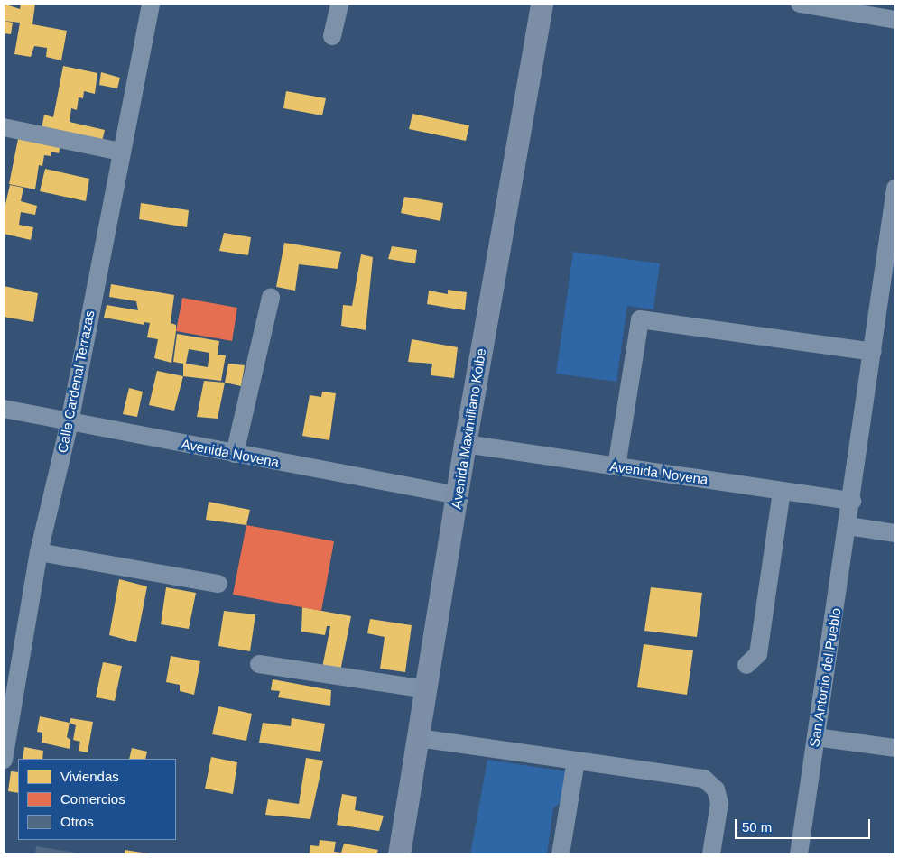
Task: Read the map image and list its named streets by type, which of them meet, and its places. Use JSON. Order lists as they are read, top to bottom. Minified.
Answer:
{"streets":{"main road":["Avenida Maximiliano Kolbe"],"street":["Calle Cardenal Terrazas","Avenida Novena","San Antonio del Pueblo"]},"crossings":[["Calle Cardenal Terrazas","Avenida Novena"],["Avenida Maximiliano Kolbe","Avenida Novena"],["Avenida Novena","San Antonio del Pueblo"]],"legend":["Viviendas","Comercios","Otros"],"scale_bar":"50 m"}
